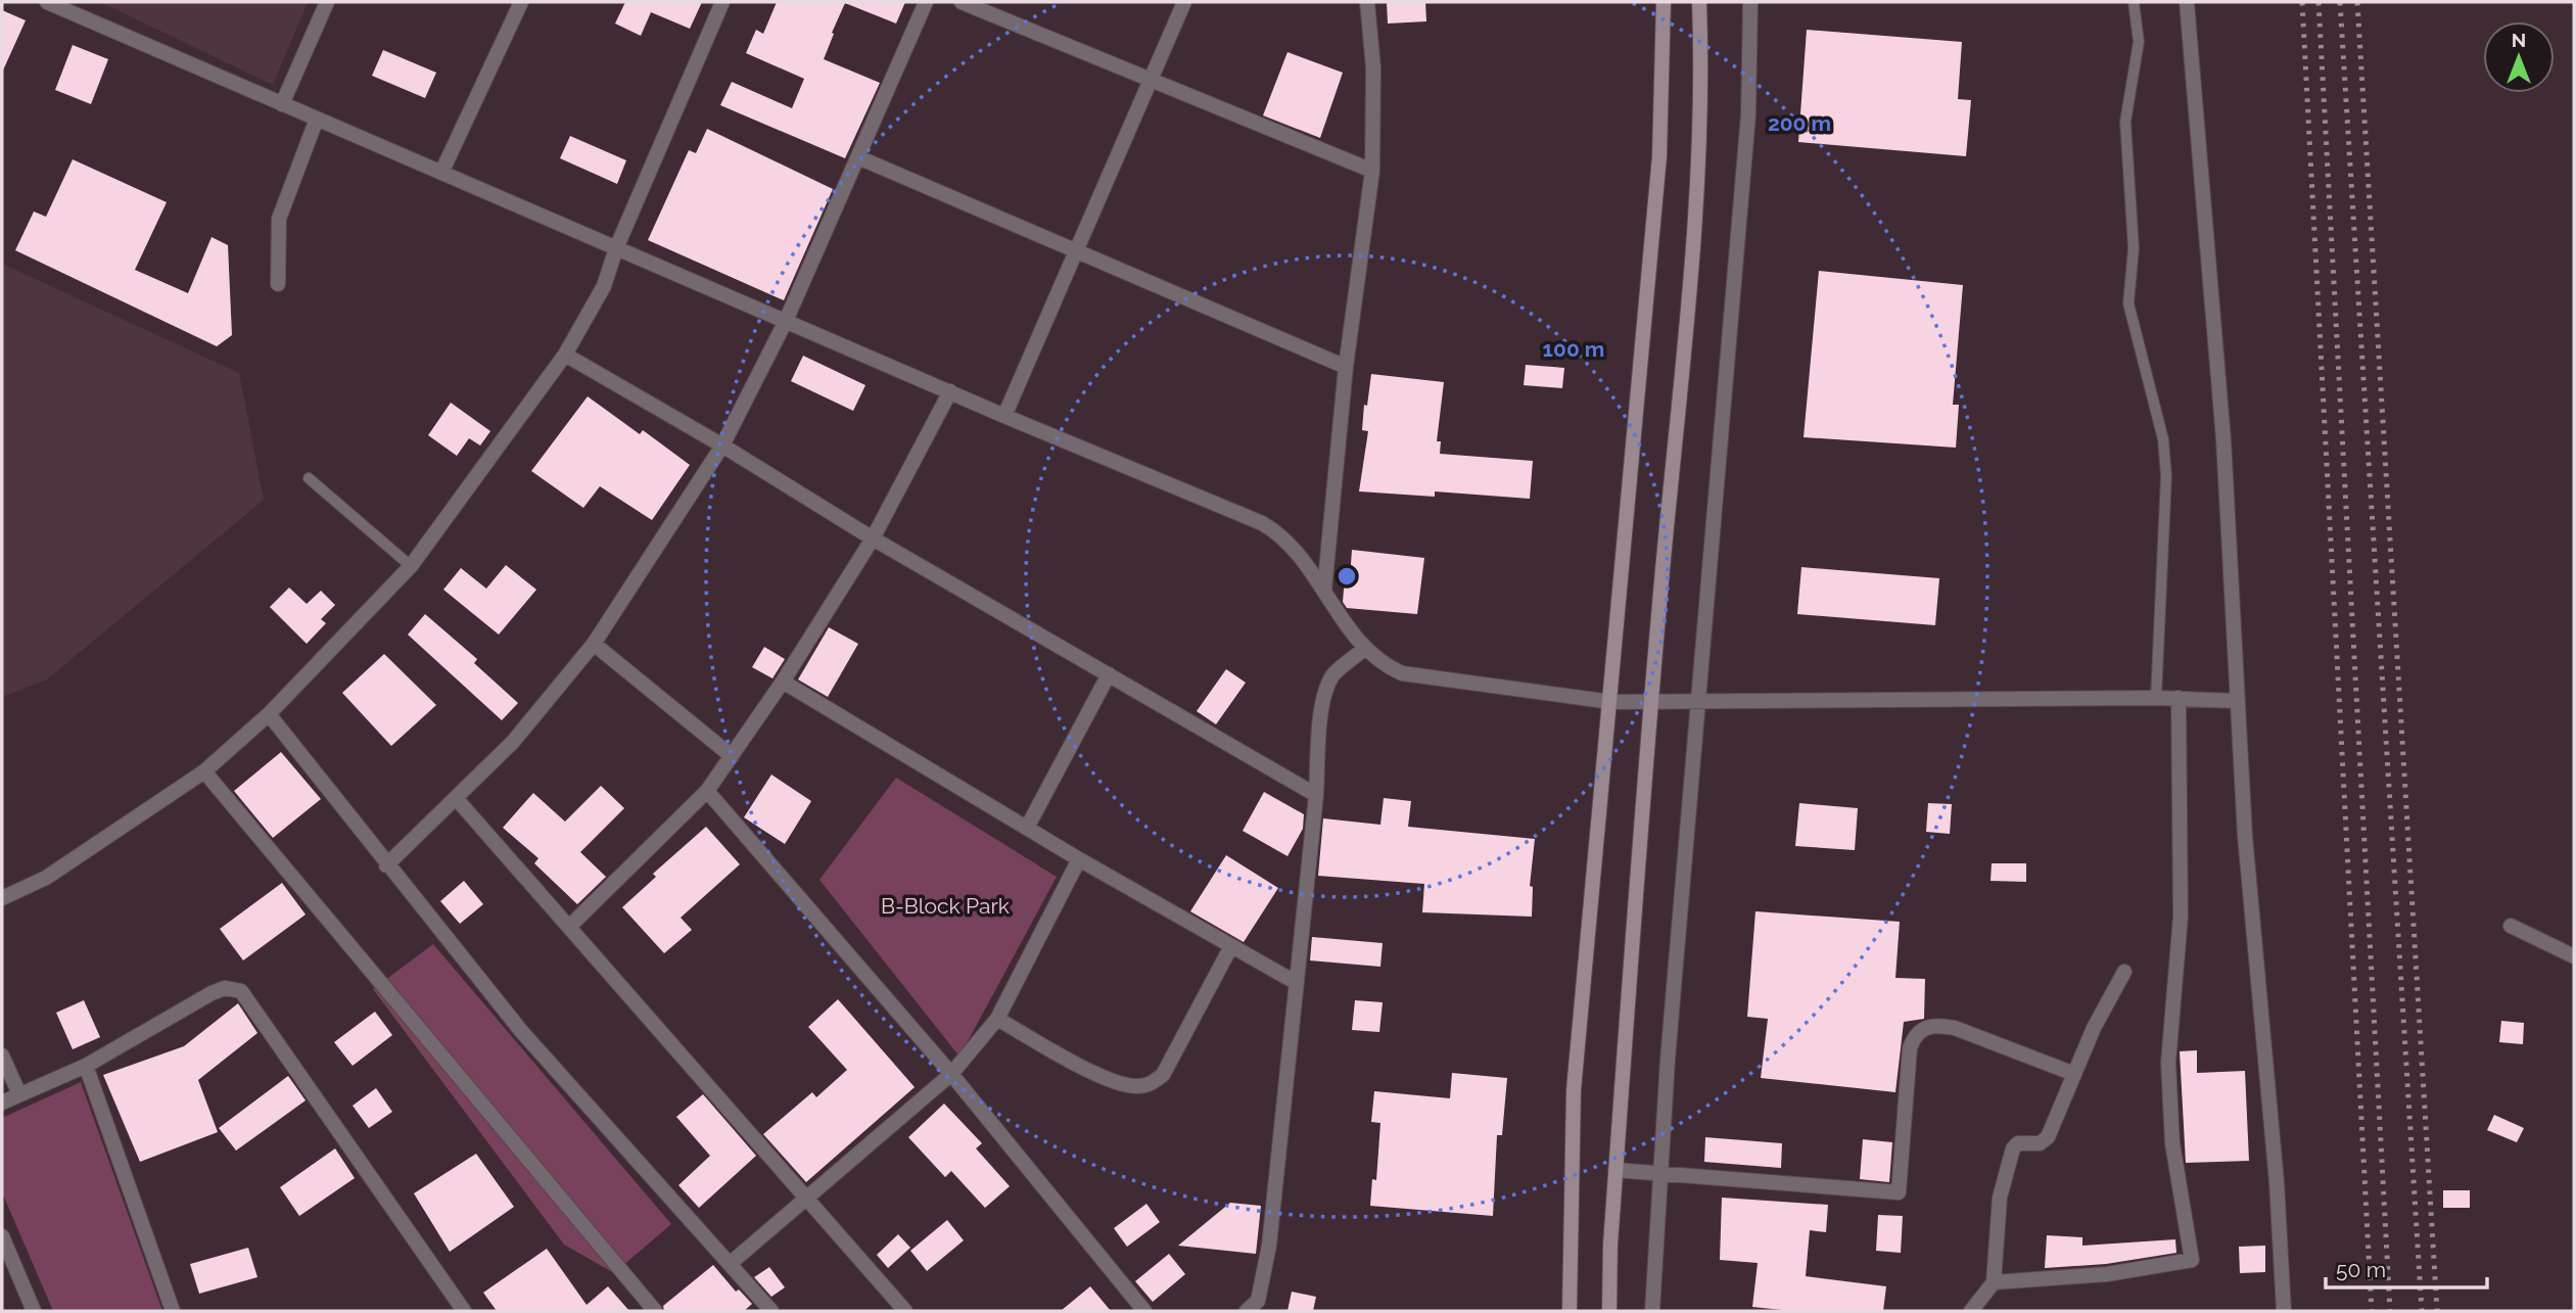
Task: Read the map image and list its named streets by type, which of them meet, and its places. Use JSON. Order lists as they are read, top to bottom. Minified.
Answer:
{"parks":["B-Block Park"],"scale_bar":"50 m","north":"top","rings":["200 m","100 m"]}
